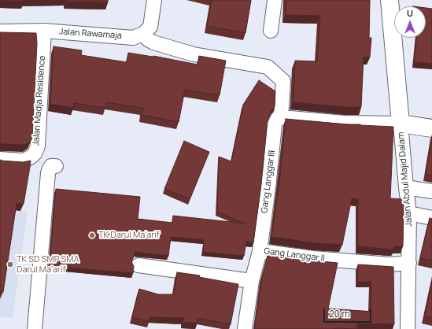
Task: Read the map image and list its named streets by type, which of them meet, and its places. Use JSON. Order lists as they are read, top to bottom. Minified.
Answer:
{"streets":{"street":["Jalan Rawamaja","Jalan Madja Residence","Jalan Abdul Majid Dalam","Gang Langgar III","Gang Langgar II"]},"crossings":[["Jalan Rawamaja","Jalan Madja Residence"],["Jalan Abdul Majid Dalam","Gang Langgar II"],["Gang Langgar III","Gang Langgar II"]],"places":["TK Darul Ma'arif","TK SD SMP SMA Darul Ma'arif"],"scale_bar":"20 m","north":"top"}
